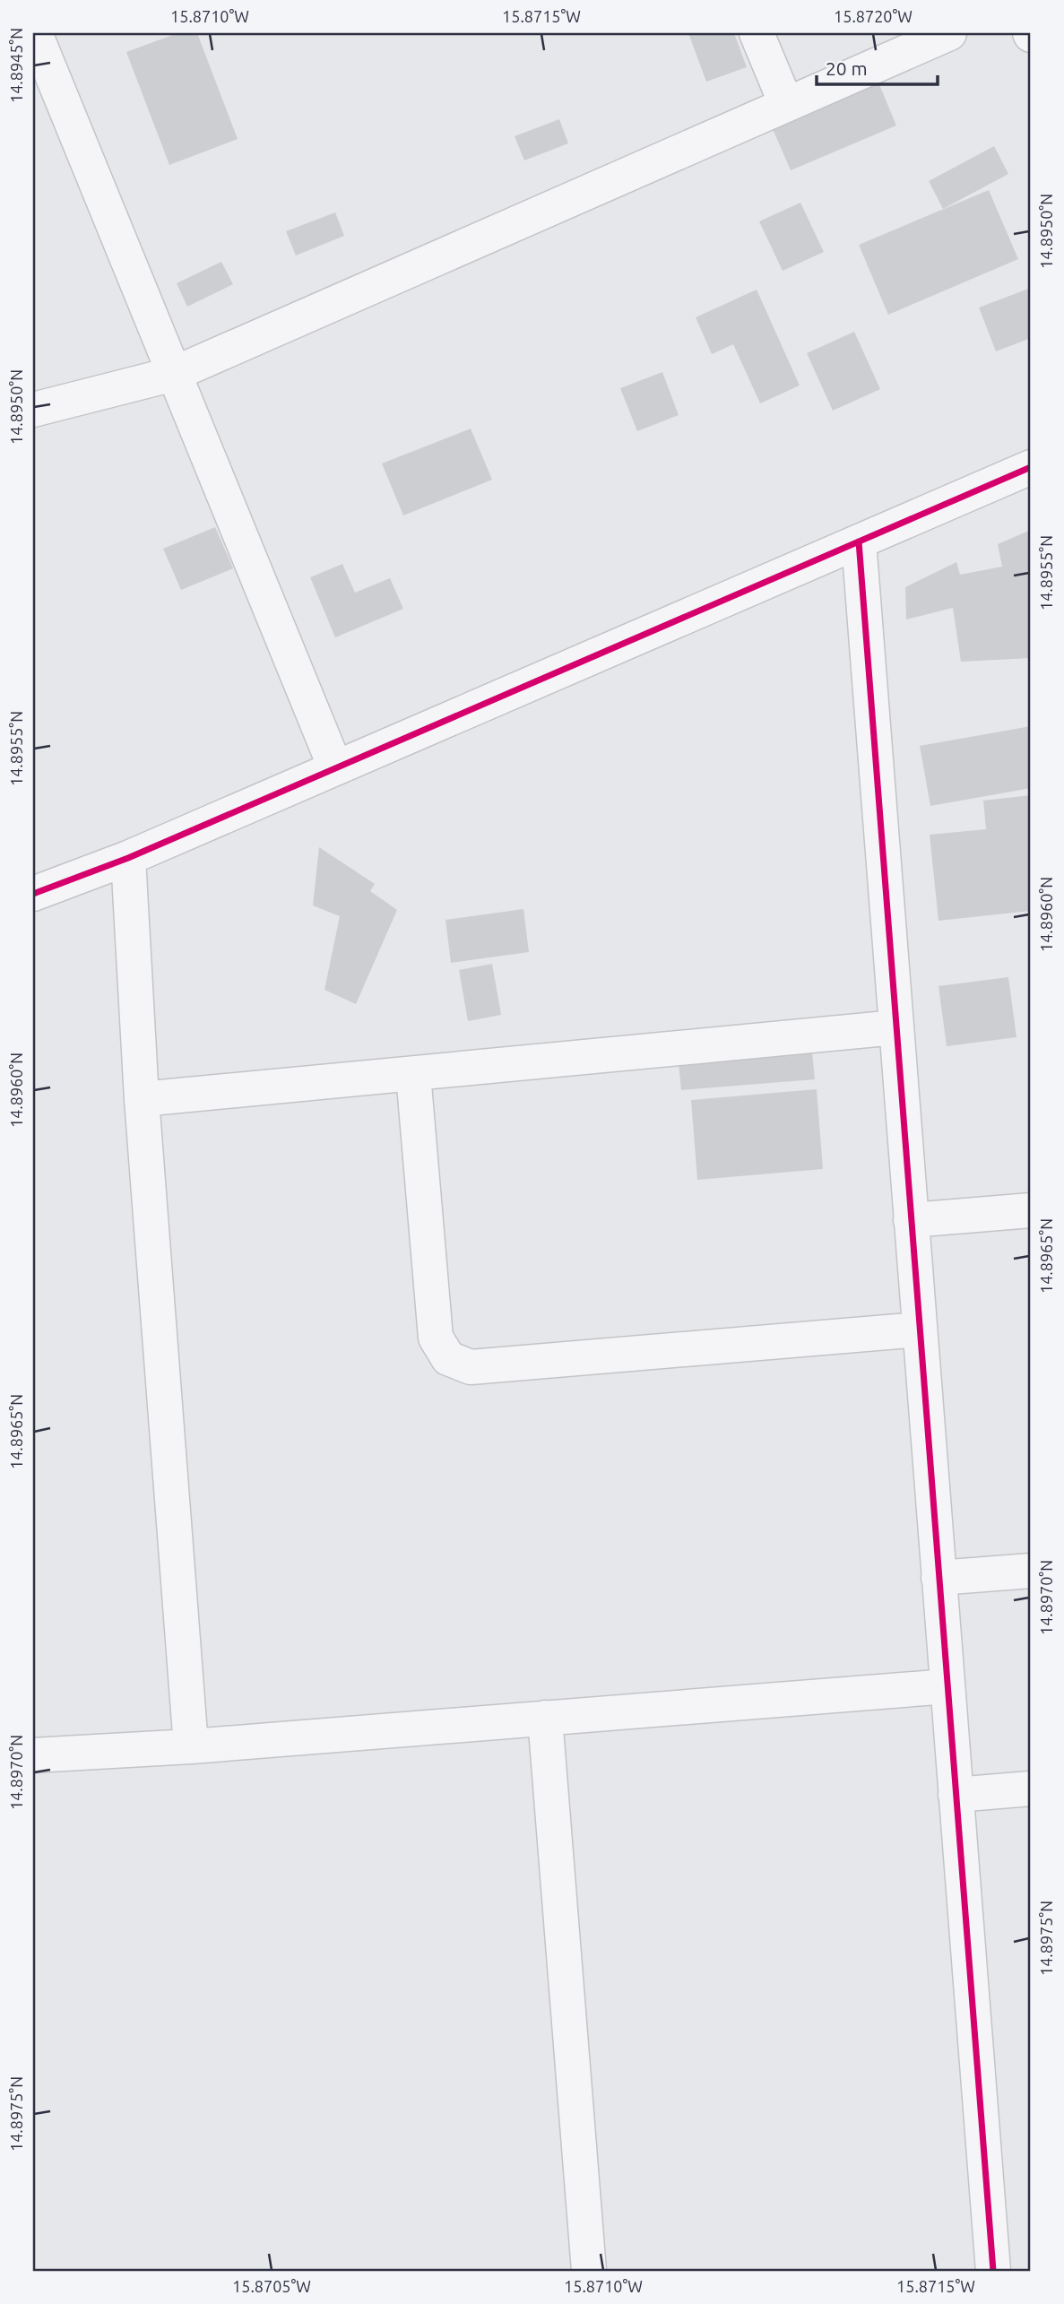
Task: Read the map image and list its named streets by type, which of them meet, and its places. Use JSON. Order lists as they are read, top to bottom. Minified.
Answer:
{"scale_bar":"20 m","coordinates":["15.8710°W","15.8715°W","15.8720°W","14.8945°N","14.8950°N","14.8955°N","14.8960°N","14.8965°N","14.8970°N","14.8975°N","15.8705°W"]}
